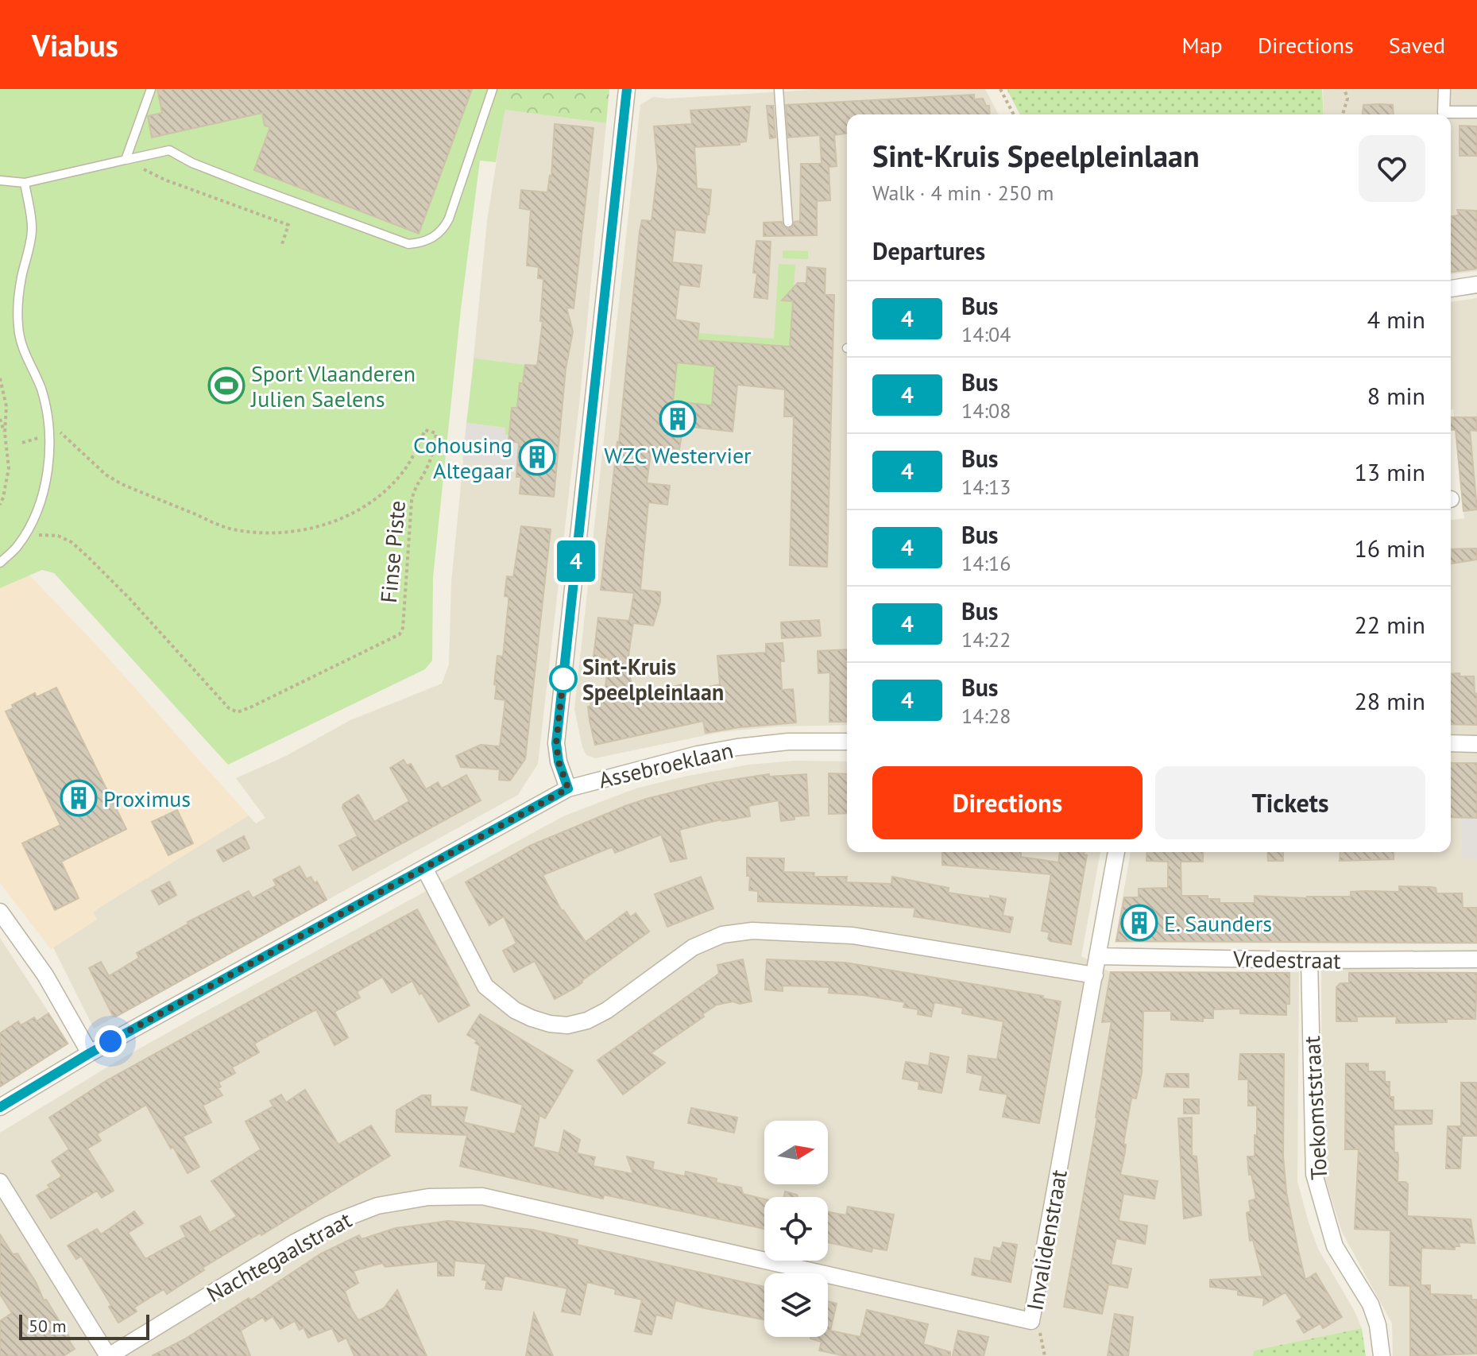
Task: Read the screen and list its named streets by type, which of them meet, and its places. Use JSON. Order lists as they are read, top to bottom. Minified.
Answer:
{"streets":{"street":["Assebroeklaan","Vredestraat","Toekomststraat","Invalidenstraat","Nachtegaalstraat"],"path":["Finse Piste"]},"crossings":[["Vredestraat","Toekomststraat"],["Vredestraat","Invalidenstraat"],["Invalidenstraat","Nachtegaalstraat"]],"places":{"sports":["Sport Vlaanderen Julien Saelens"],"building":["WZC Westervier","Cohousing Altegaar","Proximus","E. Saunders"],"other":["Sint-Kruis Speelpleinlaan"]},"lines":["bus line 4"],"scale_bar":"50 m","north":"right","page":{"header":"Viabus","nav":["Map","Directions","Saved"],"on_map":"4","heading":[["Sint-Kruis Speelpleinlaan","Walk · 4 min · 250 m"],"Departures"],"list":[{"mark":"4","name":"Bus","note":"14:04","value":"4 min"},{"mark":"4","name":"Bus","note":"14:08","value":"8 min"},{"mark":"4","name":"Bus","note":"14:13","value":"13 min"},{"mark":"4","name":"Bus","note":"14:16","value":"16 min"},{"mark":"4","name":"Bus","note":"14:22","value":"22 min"},{"mark":"4","name":"Bus","note":"14:28","value":"28 min"}],"buttons":["Directions","Tickets"],"scale":"50 m"}}
